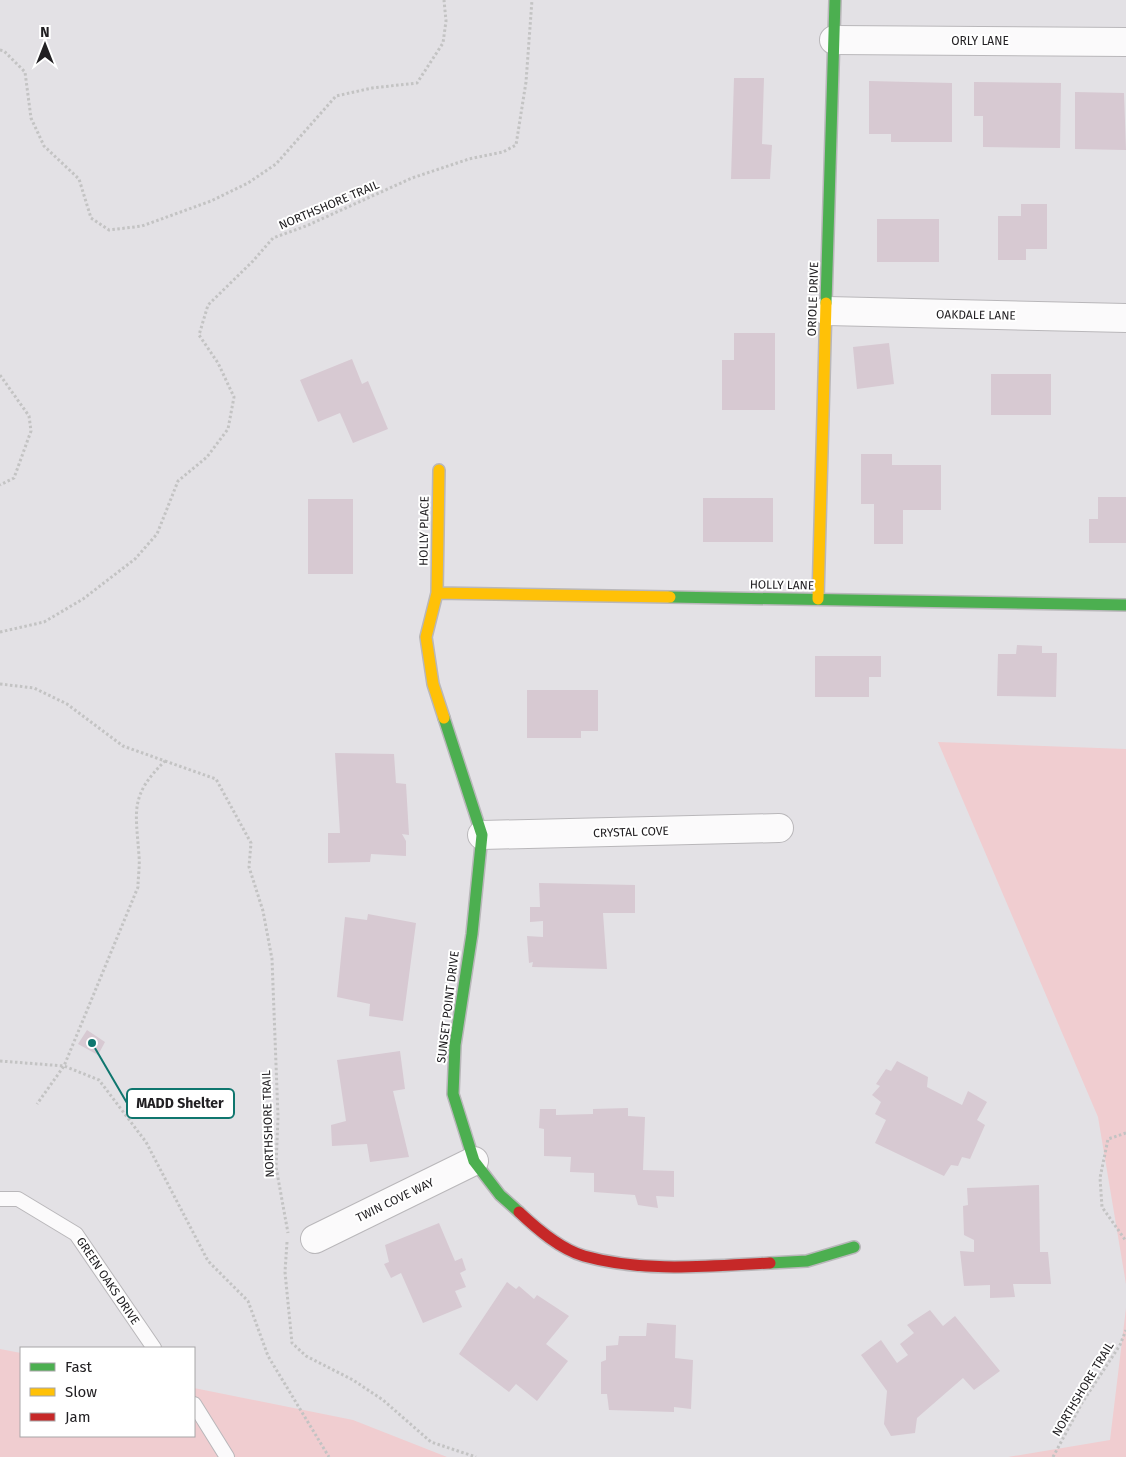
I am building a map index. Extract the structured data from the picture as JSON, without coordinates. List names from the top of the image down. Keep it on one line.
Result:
{"streets":{"street":["ORLY LANE","ORIOLE DRIVE","OAKDALE LANE","HOLLY PLACE","HOLLY LANE","CRYSTAL COVE","SUNSET POINT DRIVE","TWIN COVE WAY"],"lane":["GREEN OAKS DRIVE"],"path":["NORTHSHORE TRAIL"]},"crossings":[["ORLY LANE","ORIOLE DRIVE"],["ORIOLE DRIVE","OAKDALE LANE"],["ORIOLE DRIVE","HOLLY LANE"],["HOLLY PLACE","HOLLY LANE"],["HOLLY PLACE","SUNSET POINT DRIVE"],["HOLLY LANE","SUNSET POINT DRIVE"],["CRYSTAL COVE","SUNSET POINT DRIVE"],["SUNSET POINT DRIVE","TWIN COVE WAY"]],"places":["MADD Shelter"],"legend":["Fast","Slow","Jam"],"north":"top"}
